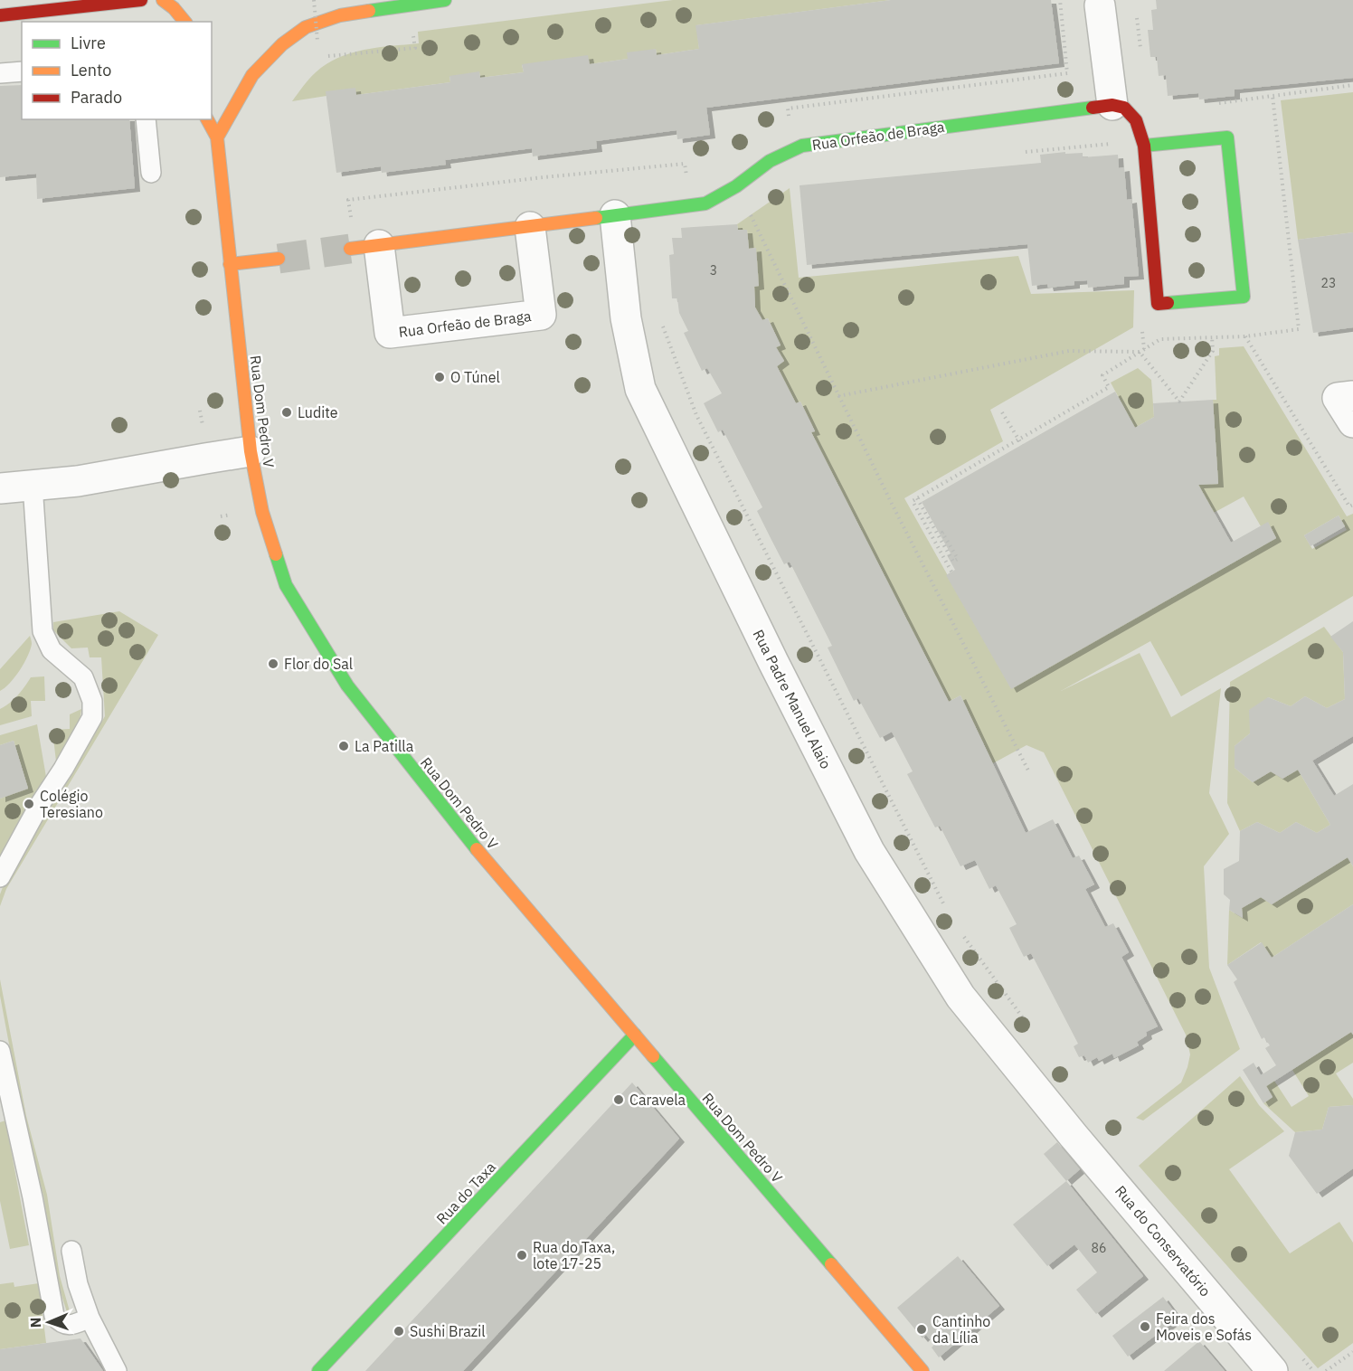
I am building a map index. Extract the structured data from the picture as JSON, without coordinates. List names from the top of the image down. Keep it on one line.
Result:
{"streets":{"main road":["Rua Orfeão de Braga","Rua Dom Pedro V","Rua do Taxa"],"street":["Rua Padre Manuel Alaio","Rua do Conservatório"]},"crossings":[["Rua Orfeão de Braga","Rua Padre Manuel Alaio"],["Rua Dom Pedro V","Rua do Taxa"],["Rua Padre Manuel Alaio","Rua do Conservatório"]],"places":["O Túnel","Ludite","Flor do Sal","La Patilla","Colégio Teresiano","Caravela","Rua do Taxa, lote 17-25","Feira dos Moveis e Sofás","Cantinho da Lília","Sushi Brazil"],"house_numbers":["3","23","86"],"legend":["Livre","Lento","Parado"],"north":"left"}
